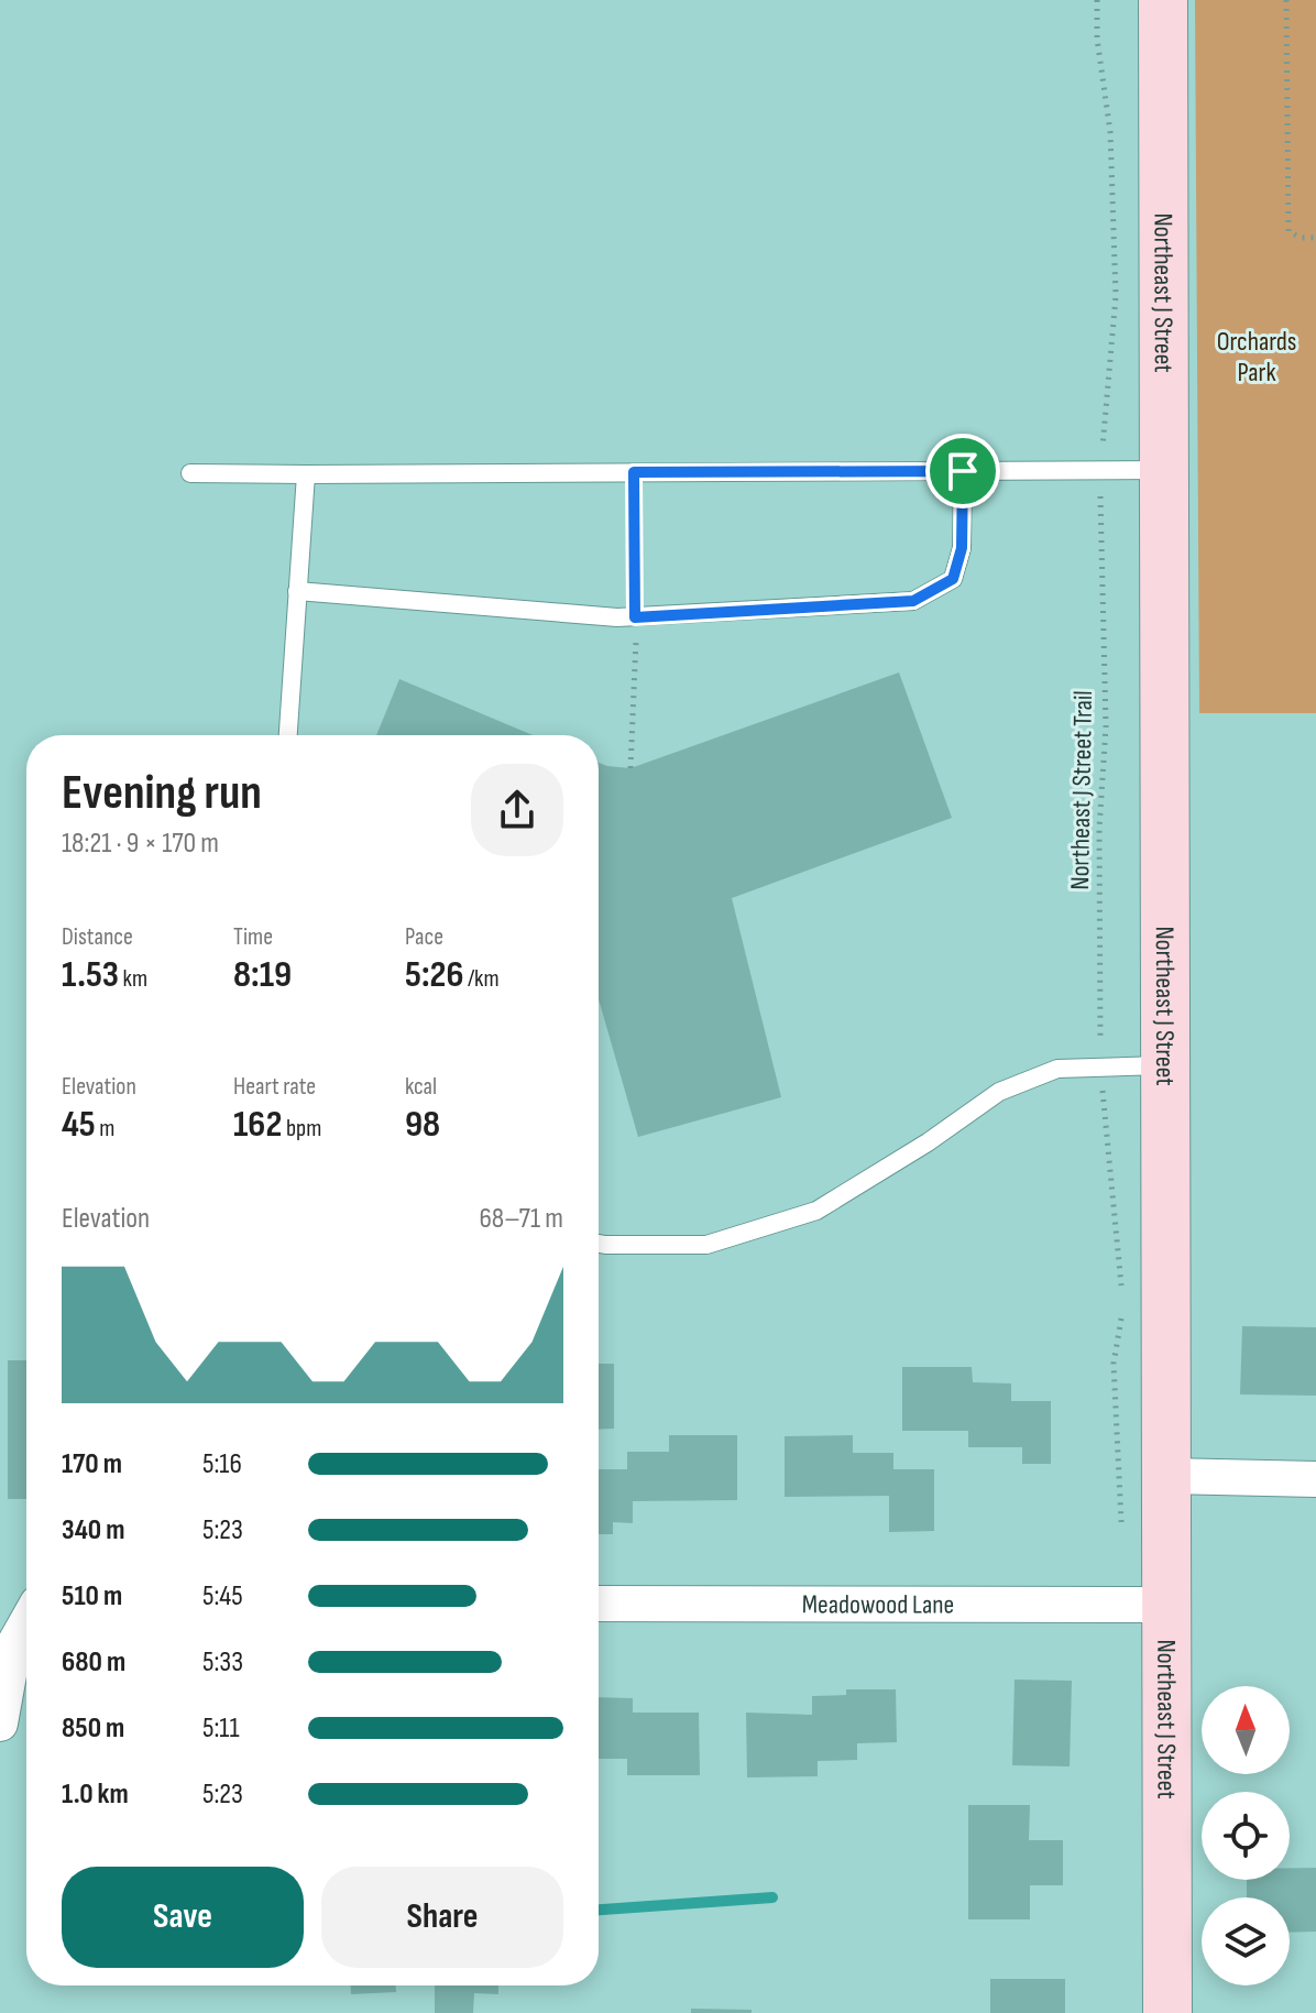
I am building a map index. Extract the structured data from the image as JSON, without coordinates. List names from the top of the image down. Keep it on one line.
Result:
{"streets":{"street":["Northeast J Street","Meadowood Lane"],"path":["Northeast J Street Trail"]},"crossings":[["Northeast J Street","Meadowood Lane"]],"parks":["Orchards Park"],"north":"top","page":{"heading":["Evening run","18:21 · 9 × 170 m"],"stats":[["Distance","1.53 km"],["Time","8:19"],["Pace","5:26 /km"],["Elevation","45 m"],["Heart rate","162 bpm"],["kcal","98"]],"chart":["Elevation","68–71 m"],"list":[{"name":"170 m","note":"5:16"},{"name":"340 m","note":"5:23"},{"name":"510 m","note":"5:45"},{"name":"680 m","note":"5:33"},{"name":"850 m","note":"5:11"},{"name":"1.0 km","note":"5:23"}],"buttons":["Save","Share"]}}
